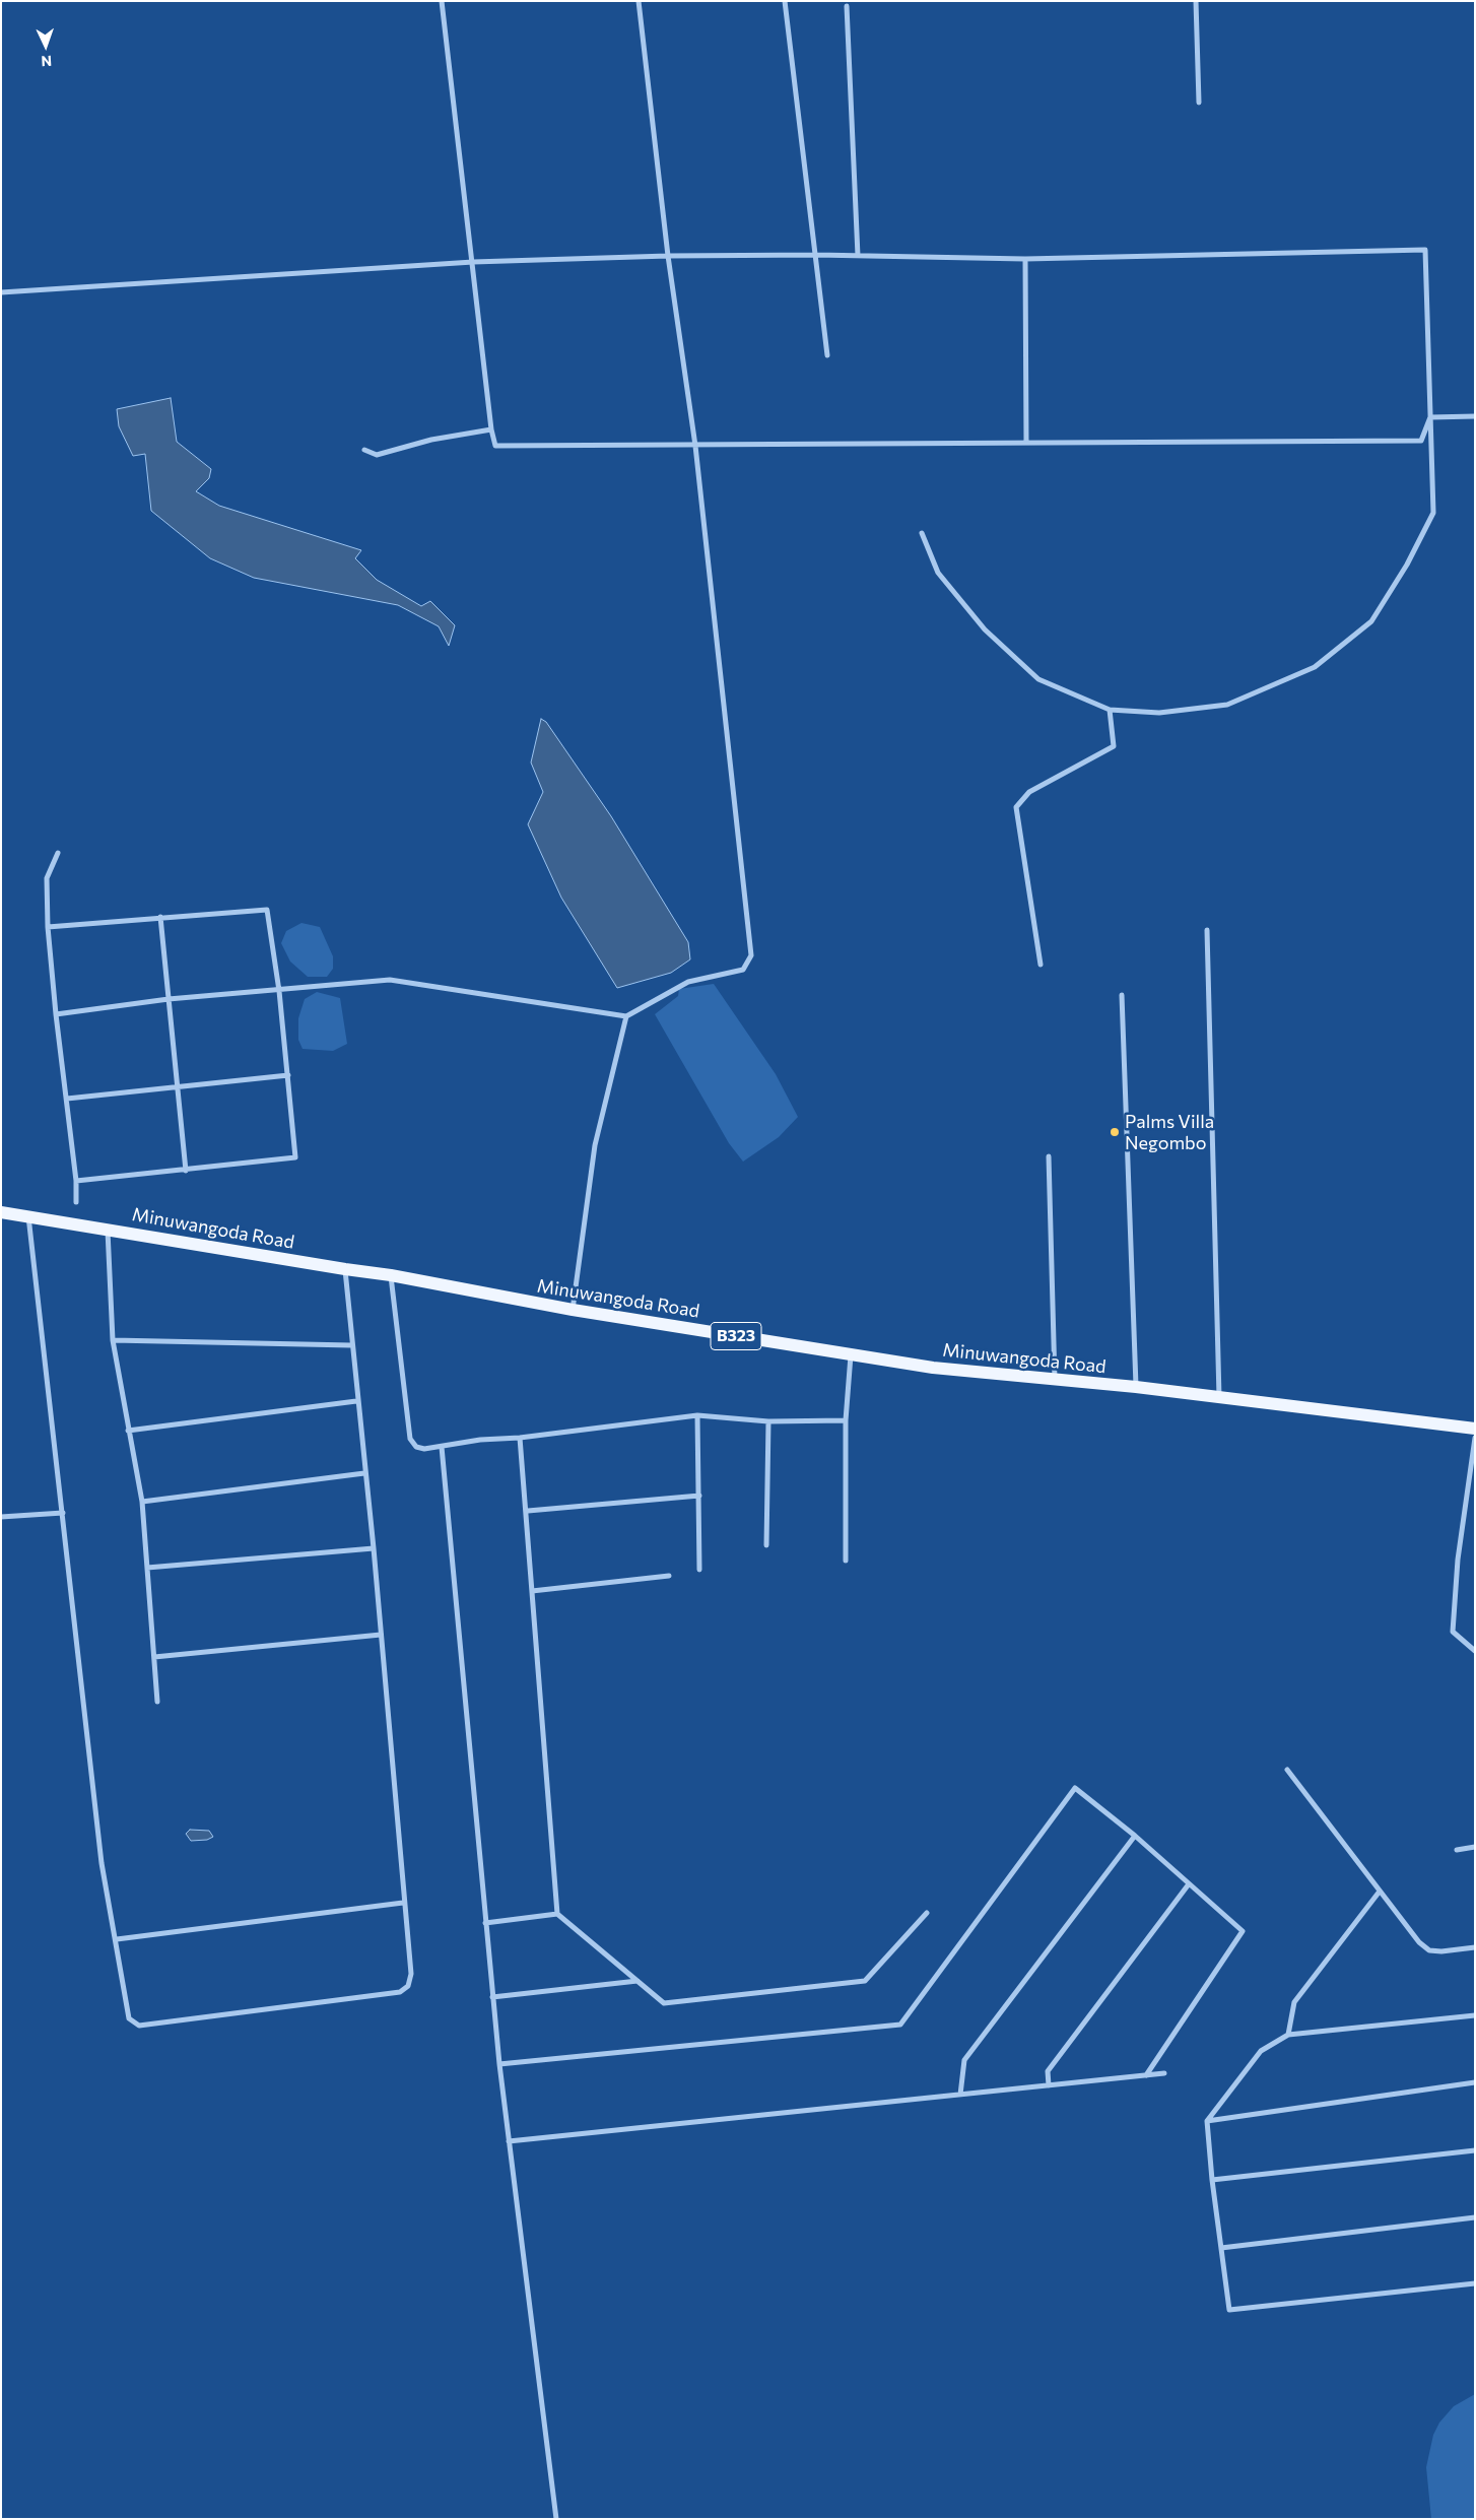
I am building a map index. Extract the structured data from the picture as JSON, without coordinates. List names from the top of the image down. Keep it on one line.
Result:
{"streets":{"main road":["Minuwangoda Road","B323"]},"places":["Palms Villa Negombo"],"north":"bottom"}
